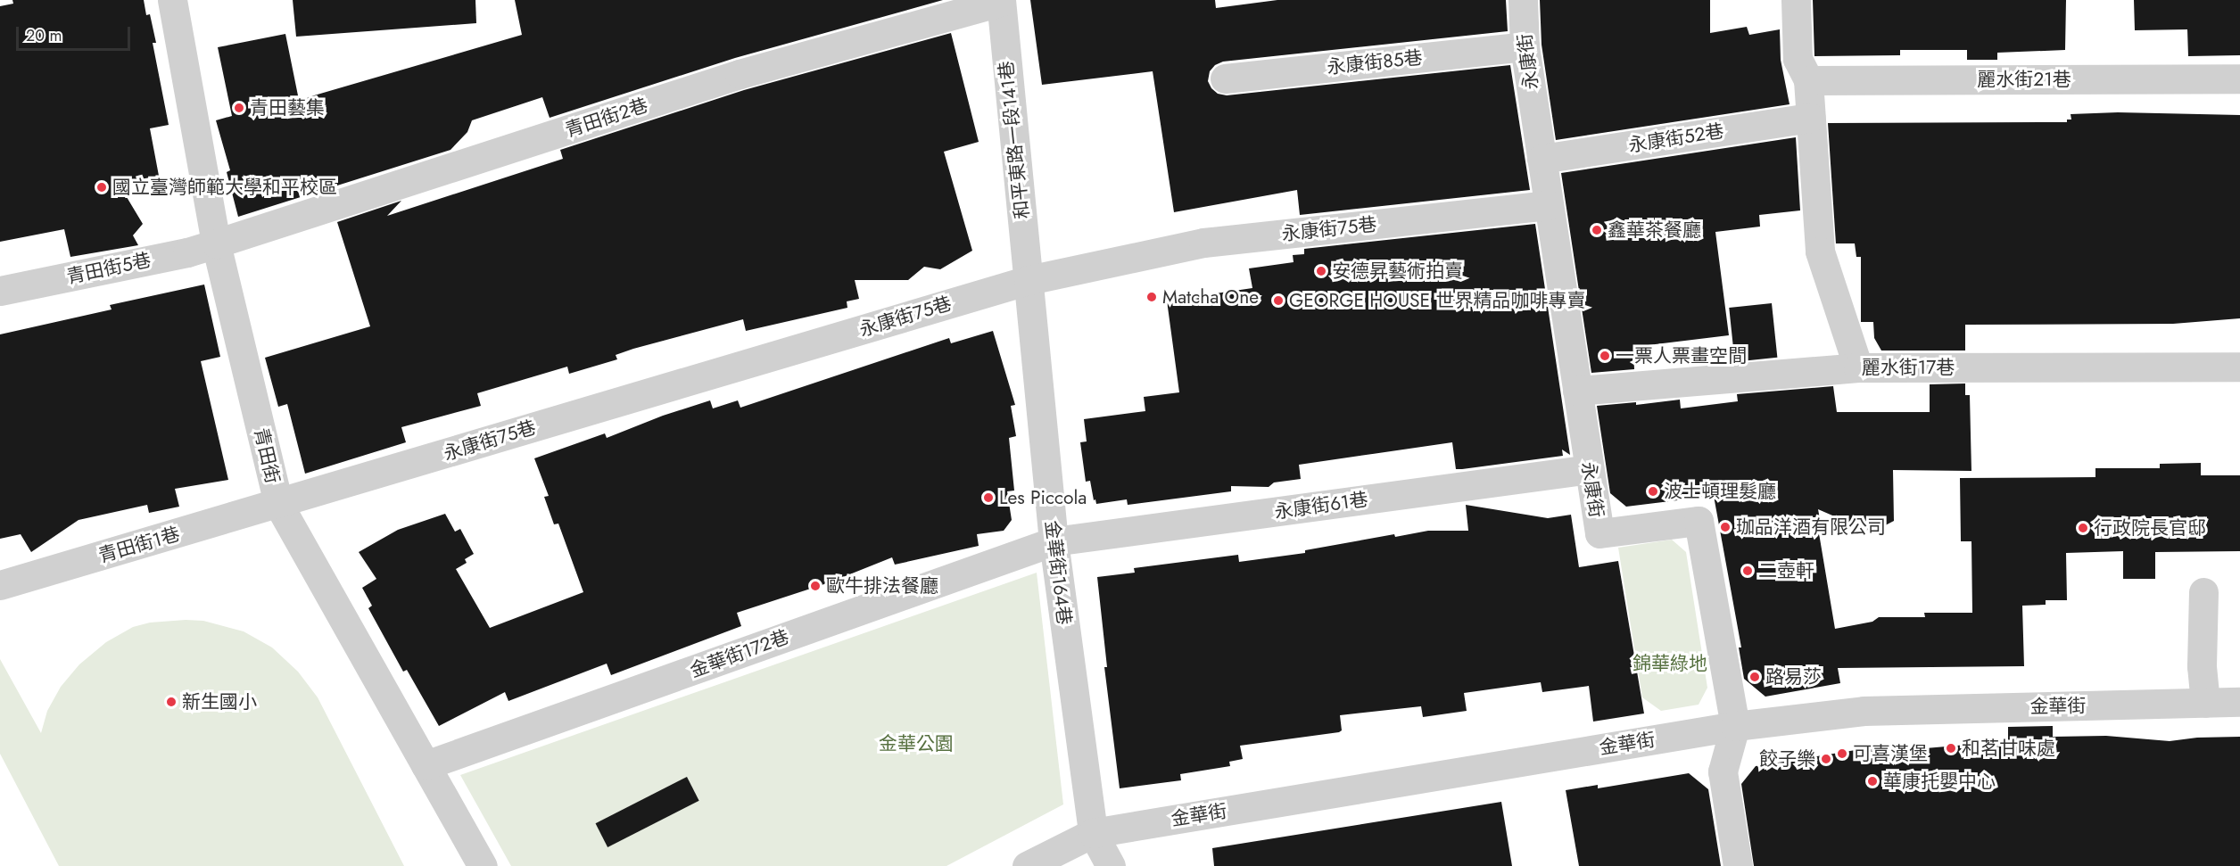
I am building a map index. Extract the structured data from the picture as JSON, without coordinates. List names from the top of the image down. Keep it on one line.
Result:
{"streets":{"street":["永康街","永康街85巷","麗水街21巷","青田街2巷","永康街52巷","和平東路一段141巷","永康街75巷","青田街5巷","麗水街17巷","青田街","永康街61巷","青田街1巷","金華街164巷","金華街172巷","金華街"]},"crossings":[["永康街","永康街85巷"],["永康街","永康街52巷"],["永康街","永康街75巷"],["永康街","麗水街17巷"],["永康街","永康街61巷"],["永康街","金華街"],["青田街2巷","和平東路一段141巷"],["青田街2巷","青田街5巷"],["青田街2巷","青田街"],["和平東路一段141巷","永康街75巷"],["和平東路一段141巷","金華街164巷"],["永康街75巷","青田街"],["永康街75巷","青田街1巷"],["永康街75巷","金華街164巷"],["青田街5巷","青田街"],["青田街","青田街1巷"],["青田街","金華街172巷"],["永康街61巷","金華街164巷"],["永康街61巷","金華街172巷"],["金華街164巷","金華街172巷"],["金華街164巷","金華街"]],"parks":["錦華綠地","金華公園"],"places":["青田藝集","國立臺灣師範大學和平校區","鑫華茶餐廳","安德昇藝術拍賣","Matcha One","GEORGE HOUSE 世界精品咖啡專賣","一票人票畫空間","波士頓理髮廳","Les Piccola","珈品洋酒有限公司","行政院長官邸","二壺軒","歐牛排法餐廳","路易莎","新生國小","和茗甘味處","可喜漢堡","餃子樂","華康托嬰中心"],"scale_bar":"20 m"}
